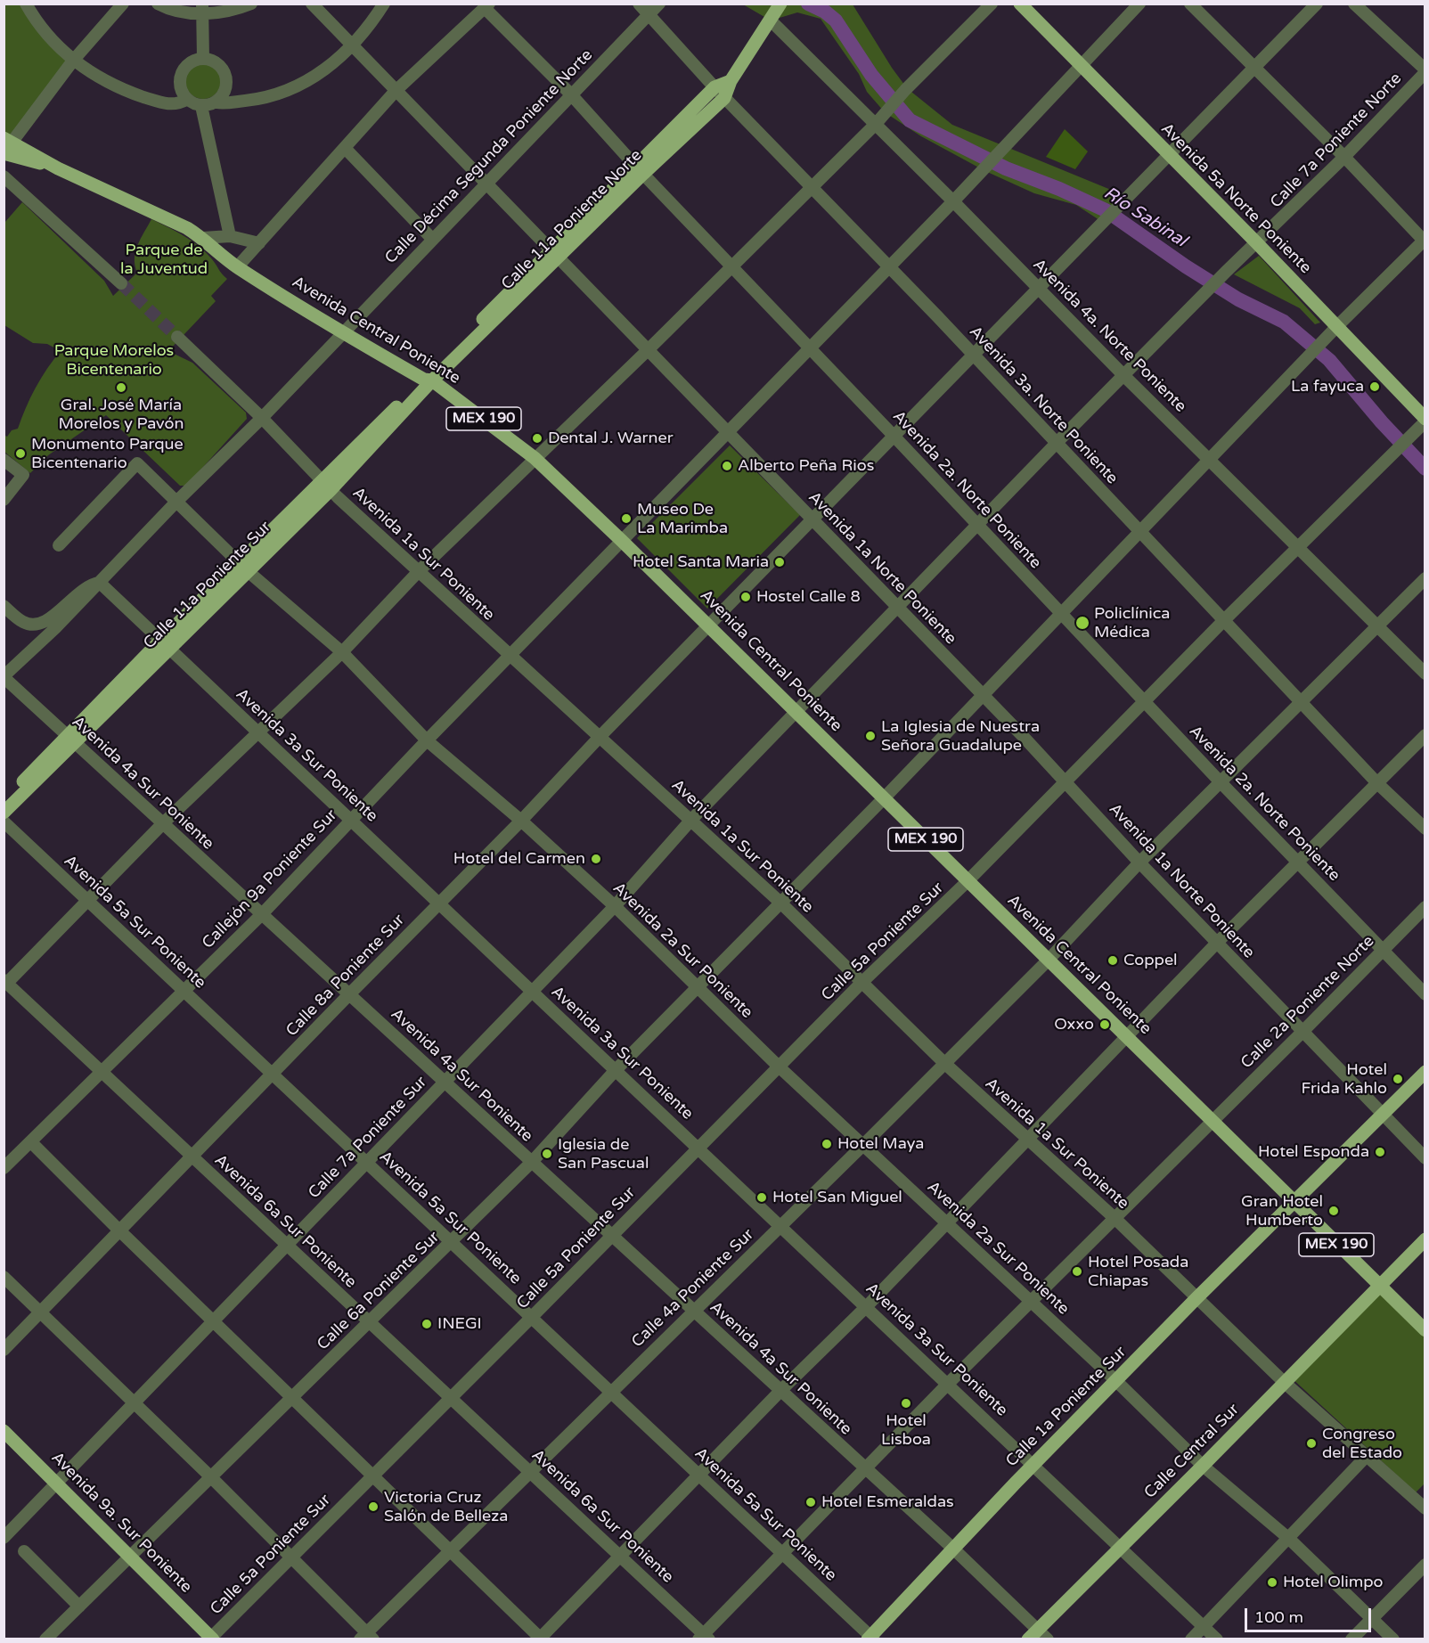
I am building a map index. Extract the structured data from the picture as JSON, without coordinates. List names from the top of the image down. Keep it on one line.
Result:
{"streets":{"main road":["Avenida 5a Norte Poniente","Calle 11a Poniente Norte","Avenida Central Poniente","MEX 190","Calle 11a Poniente Sur","Calle 1a Poniente Sur","Calle Central Sur","Avenida 9a. Sur Poniente"],"street":["Calle 7a Poniente Norte","Calle Décima Segunda Poniente Norte","Avenida 4a. Norte Poniente","Avenida 3a. Norte Poniente","Avenida 2a. Norte Poniente","Avenida 1a Sur Poniente","Avenida 1a Norte Poniente","Avenida 3a Sur Poniente","Avenida 4a Sur Poniente","Callejón 9a Poniente Sur","Avenida 5a Sur Poniente","Calle 5a Poniente Sur","Avenida 2a Sur Poniente","Calle 8a Poniente Sur","Calle 2a Poniente Norte","Calle 7a Poniente Sur","Avenida 6a Sur Poniente","Calle 4a Poniente Sur","Calle 6a Poniente Sur"]},"crossings":[["Calle 7a Poniente Norte","Avenida 5a Norte Poniente"],["Calle 7a Poniente Norte","Avenida Central Poniente"],["Calle 7a Poniente Norte","Avenida 4a. Norte Poniente"],["Calle 7a Poniente Norte","Avenida 3a. Norte Poniente"],["Calle 7a Poniente Norte","Avenida 2a. Norte Poniente"],["Calle 7a Poniente Norte","Avenida 1a Norte Poniente"],["Calle 7a Poniente Norte","Calle 7a Poniente Sur"],["Calle Décima Segunda Poniente Norte","Avenida Central Poniente"],["Calle Décima Segunda Poniente Norte","Avenida 3a. Norte Poniente"],["Calle Décima Segunda Poniente Norte","Avenida 2a. Norte Poniente"],["Calle Décima Segunda Poniente Norte","Avenida 1a Sur Poniente"],["Calle Décima Segunda Poniente Norte","Avenida 1a Norte Poniente"],["Calle Décima Segunda Poniente Norte","Avenida 3a Sur Poniente"],["Calle Décima Segunda Poniente Norte","Avenida 4a Sur Poniente"],["Calle Décima Segunda Poniente Norte","Avenida 2a Sur Poniente"],["Avenida 5a Norte Poniente","Callejón 9a Poniente Sur"],["Avenida 5a Norte Poniente","Calle 5a Poniente Sur"],["Avenida 5a Norte Poniente","Calle 8a Poniente Sur"],["Avenida 5a Norte Poniente","Calle 6a Poniente Sur"],["Calle 11a Poniente Norte","Avenida Central Poniente"],["Calle 11a Poniente Norte","Avenida 4a. Norte Poniente"],["Calle 11a Poniente Norte","Avenida 3a. Norte Poniente"],["Calle 11a Poniente Norte","Avenida 2a. Norte Poniente"],["Calle 11a Poniente Norte","Avenida 1a Norte Poniente"],["Calle 11a Poniente Norte","Calle 11a Poniente Sur"],["Avenida Central Poniente","MEX 190"],["Avenida Central Poniente","Calle 11a Poniente Sur"],["Avenida Central Poniente","Callejón 9a Poniente Sur"],["Avenida Central Poniente","Calle 5a Poniente Sur"],["Avenida Central Poniente","Calle 8a Poniente Sur"],["Avenida Central Poniente","Calle 2a Poniente Norte"],["Avenida Central Poniente","Calle 7a Poniente Sur"],["Avenida Central Poniente","Calle 4a Poniente Sur"],["Avenida Central Poniente","Calle 6a Poniente Sur"],["Avenida Central Poniente","Calle 1a Poniente Sur"],["Avenida Central Poniente","Calle Central Sur"],["Avenida 4a. Norte Poniente","Callejón 9a Poniente Sur"],["Avenida 4a. Norte Poniente","Calle 5a Poniente Sur"],["Avenida 4a. Norte Poniente","Calle 8a Poniente Sur"],["Avenida 4a. Norte Poniente","Calle 4a Poniente Sur"],["Avenida 4a. Norte Poniente","Calle 6a Poniente Sur"],["Avenida 3a. Norte Poniente","Callejón 9a Poniente Sur"],["Avenida 3a. Norte Poniente","Calle 5a Poniente Sur"],["Avenida 3a. Norte Poniente","Calle 8a Poniente Sur"],["Avenida 3a. Norte Poniente","Calle 4a Poniente Sur"],["Avenida 3a. Norte Poniente","Calle 6a Poniente Sur"],["MEX 190","Calle Central Sur"],["Avenida 2a. Norte Poniente","Callejón 9a Poniente Sur"],["Avenida 2a. Norte Poniente","Calle 5a Poniente Sur"],["Avenida 2a. Norte Poniente","Calle 8a Poniente Sur"],["Avenida 2a. Norte Poniente","Calle 2a Poniente Norte"],["Avenida 2a. Norte Poniente","Calle 4a Poniente Sur"],["Avenida 2a. Norte Poniente","Calle 6a Poniente Sur"],["Avenida 1a Sur Poniente","Calle 11a Poniente Sur"],["Avenida 1a Sur Poniente","Callejón 9a Poniente Sur"],["Avenida 1a Sur Poniente","Calle 5a Poniente Sur"],["Avenida 1a Sur Poniente","Calle 8a Poniente Sur"],["Avenida 1a Sur Poniente","Calle 2a Poniente Norte"],["Avenida 1a Sur Poniente","Calle 7a Poniente Sur"],["Avenida 1a Sur Poniente","Calle 4a Poniente Sur"],["Avenida 1a Sur Poniente","Calle 6a Poniente Sur"],["Avenida 1a Sur Poniente","Calle 1a Poniente Sur"],["Avenida 1a Sur Poniente","Calle Central Sur"],["Avenida 1a Norte Poniente","Callejón 9a Poniente Sur"],["Avenida 1a Norte Poniente","Calle 5a Poniente Sur"],["Avenida 1a Norte Poniente","Calle 8a Poniente Sur"],["Avenida 1a Norte Poniente","Calle 2a Poniente Norte"],["Avenida 1a Norte Poniente","Calle 4a Poniente Sur"],["Avenida 1a Norte Poniente","Calle 6a Poniente Sur"],["Avenida 1a Norte Poniente","Calle 1a Poniente Sur"],["Calle 11a Poniente Sur","Avenida 3a Sur Poniente"],["Calle 11a Poniente Sur","Avenida 4a Sur Poniente"],["Calle 11a Poniente Sur","Avenida 2a Sur Poniente"],["Avenida 3a Sur Poniente","Callejón 9a Poniente Sur"],["Avenida 3a Sur Poniente","Calle 5a Poniente Sur"],["Avenida 3a Sur Poniente","Calle 8a Poniente Sur"],["Avenida 3a Sur Poniente","Calle 2a Poniente Norte"],["Avenida 3a Sur Poniente","Calle 7a Poniente Sur"],["Avenida 3a Sur Poniente","Calle 4a Poniente Sur"],["Avenida 3a Sur Poniente","Calle 6a Poniente Sur"],["Avenida 3a Sur Poniente","Calle 1a Poniente Sur"],["Avenida 3a Sur Poniente","Calle Central Sur"],["Avenida 4a Sur Poniente","Callejón 9a Poniente Sur"],["Avenida 4a Sur Poniente","Calle 5a Poniente Sur"],["Avenida 4a Sur Poniente","Calle 8a Poniente Sur"],["Avenida 4a Sur Poniente","Calle 2a Poniente Norte"],["Avenida 4a Sur Poniente","Calle 7a Poniente Sur"],["Avenida 4a Sur Poniente","Calle 4a Poniente Sur"],["Avenida 4a Sur Poniente","Calle 6a Poniente Sur"],["Avenida 4a Sur Poniente","Calle 1a Poniente Sur"],["Avenida 4a Sur Poniente","Calle Central Sur"],["Callejón 9a Poniente Sur","Avenida 5a Sur Poniente"],["Callejón 9a Poniente Sur","Avenida 2a Sur Poniente"],["Callejón 9a Poniente Sur","Avenida 6a Sur Poniente"],["Avenida 5a Sur Poniente","Calle 5a Poniente Sur"],["Avenida 5a Sur Poniente","Calle 8a Poniente Sur"],["Avenida 5a Sur Poniente","Calle 2a Poniente Norte"],["Avenida 5a Sur Poniente","Calle 7a Poniente Sur"],["Avenida 5a Sur Poniente","Calle 4a Poniente Sur"],["Avenida 5a Sur Poniente","Calle 6a Poniente Sur"],["Avenida 5a Sur Poniente","Calle 1a Poniente Sur"],["Calle 5a Poniente Sur","Avenida 2a Sur Poniente"],["Calle 5a Poniente Sur","Avenida 6a Sur Poniente"],["Calle 5a Poniente Sur","Avenida 9a. Sur Poniente"],["Avenida 2a Sur Poniente","Calle 8a Poniente Sur"],["Avenida 2a Sur Poniente","Calle 2a Poniente Norte"],["Avenida 2a Sur Poniente","Calle 7a Poniente Sur"],["Avenida 2a Sur Poniente","Calle 4a Poniente Sur"],["Avenida 2a Sur Poniente","Calle 6a Poniente Sur"],["Avenida 2a Sur Poniente","Calle 1a Poniente Sur"],["Avenida 2a Sur Poniente","Calle Central Sur"],["Calle 8a Poniente Sur","Avenida 6a Sur Poniente"],["Calle 2a Poniente Norte","Avenida 6a Sur Poniente"],["Calle 7a Poniente Sur","Avenida 6a Sur Poniente"],["Calle 7a Poniente Sur","Avenida 9a. Sur Poniente"],["Avenida 6a Sur Poniente","Calle 4a Poniente Sur"],["Avenida 6a Sur Poniente","Calle 6a Poniente Sur"],["Calle 6a Poniente Sur","Avenida 9a. Sur Poniente"]],"water":["Río Sabinal"],"parks":["Parque de la Juventud","Parque Morelos Bicentenario"],"places":["La fayuca","Gral. José María Morelos y Pavón","Dental J. Warner","Monumento Parque Bicentenario","Alberto Peña Rios","Museo De La Marimba","Hotel Santa Maria","Hostel Calle 8","Policlínica Médica","La Iglesia de Nuestra Señora Guadalupe","Hotel del Carmen","Coppel","Oxxo","Hotel Frida Kahlo","Hotel Maya","Hotel Esponda","Iglesia de San Pascual","Hotel San Miguel","Gran Hotel Humberto","Hotel Posada Chiapas","INEGI","Hotel Lisboa","Congreso del Estado","Hotel Esmeraldas","Victoria Cruz Salón de Belleza","Hotel Olimpo"],"scale_bar":"100 m"}
